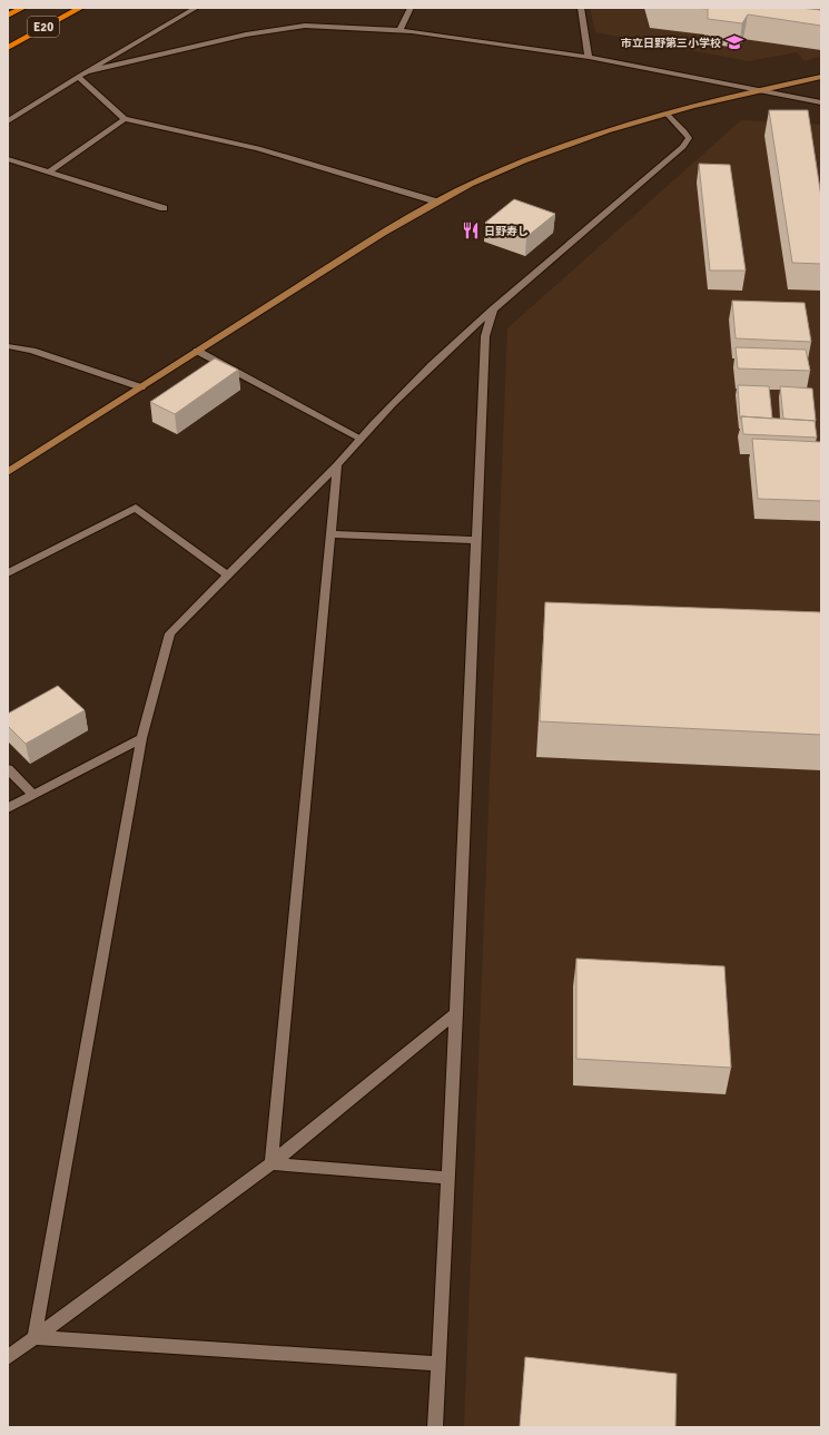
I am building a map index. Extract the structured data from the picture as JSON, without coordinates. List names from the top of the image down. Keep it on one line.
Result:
{"streets":{"highway":["E20"]},"places":{"school or university":["市立日野第三小学校"],"restaurant":["日野寿し"]}}
